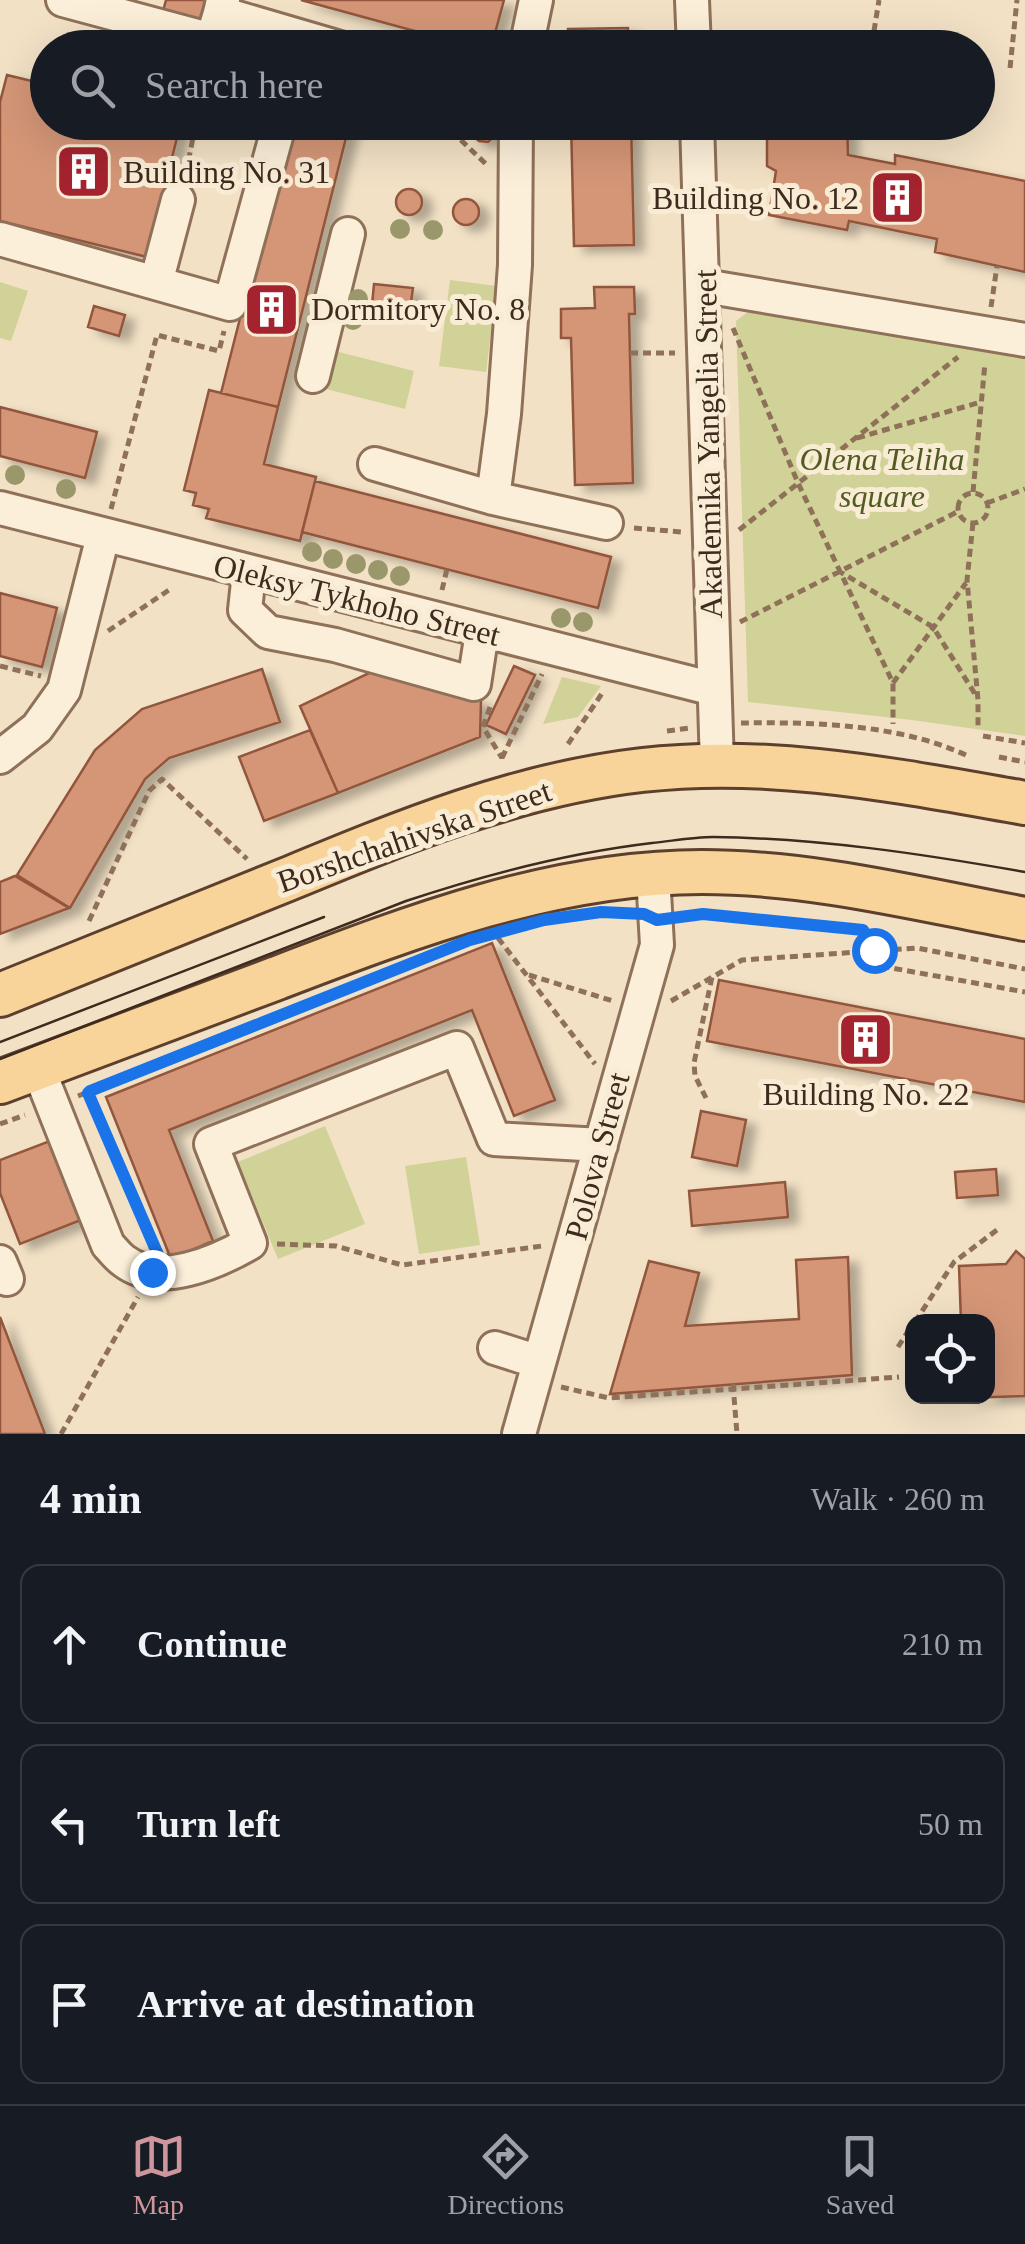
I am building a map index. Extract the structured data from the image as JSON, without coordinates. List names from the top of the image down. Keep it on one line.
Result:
{"streets":{"main road":["Borshchahivska Street"],"street":["Akademika Yangelia Street","Oleksy Tykhoho Street","Polova Street"]},"crossings":[["Akademika Yangelia Street","Oleksy Tykhoho Street"],["Akademika Yangelia Street","Borshchahivska Street"]],"parks":["Olena Teliha square"],"places":{"building":["Building No. 31","Building No. 12","Dormitory No. 8","Building No. 22"]},"page":{"search":"Search here","heading":["4 min","Walk · 260 m"],"list":[["Continue","210 m"],["Turn left","50 m"],"Arrive at destination"],"nav":["Map","Directions","Saved"]}}
